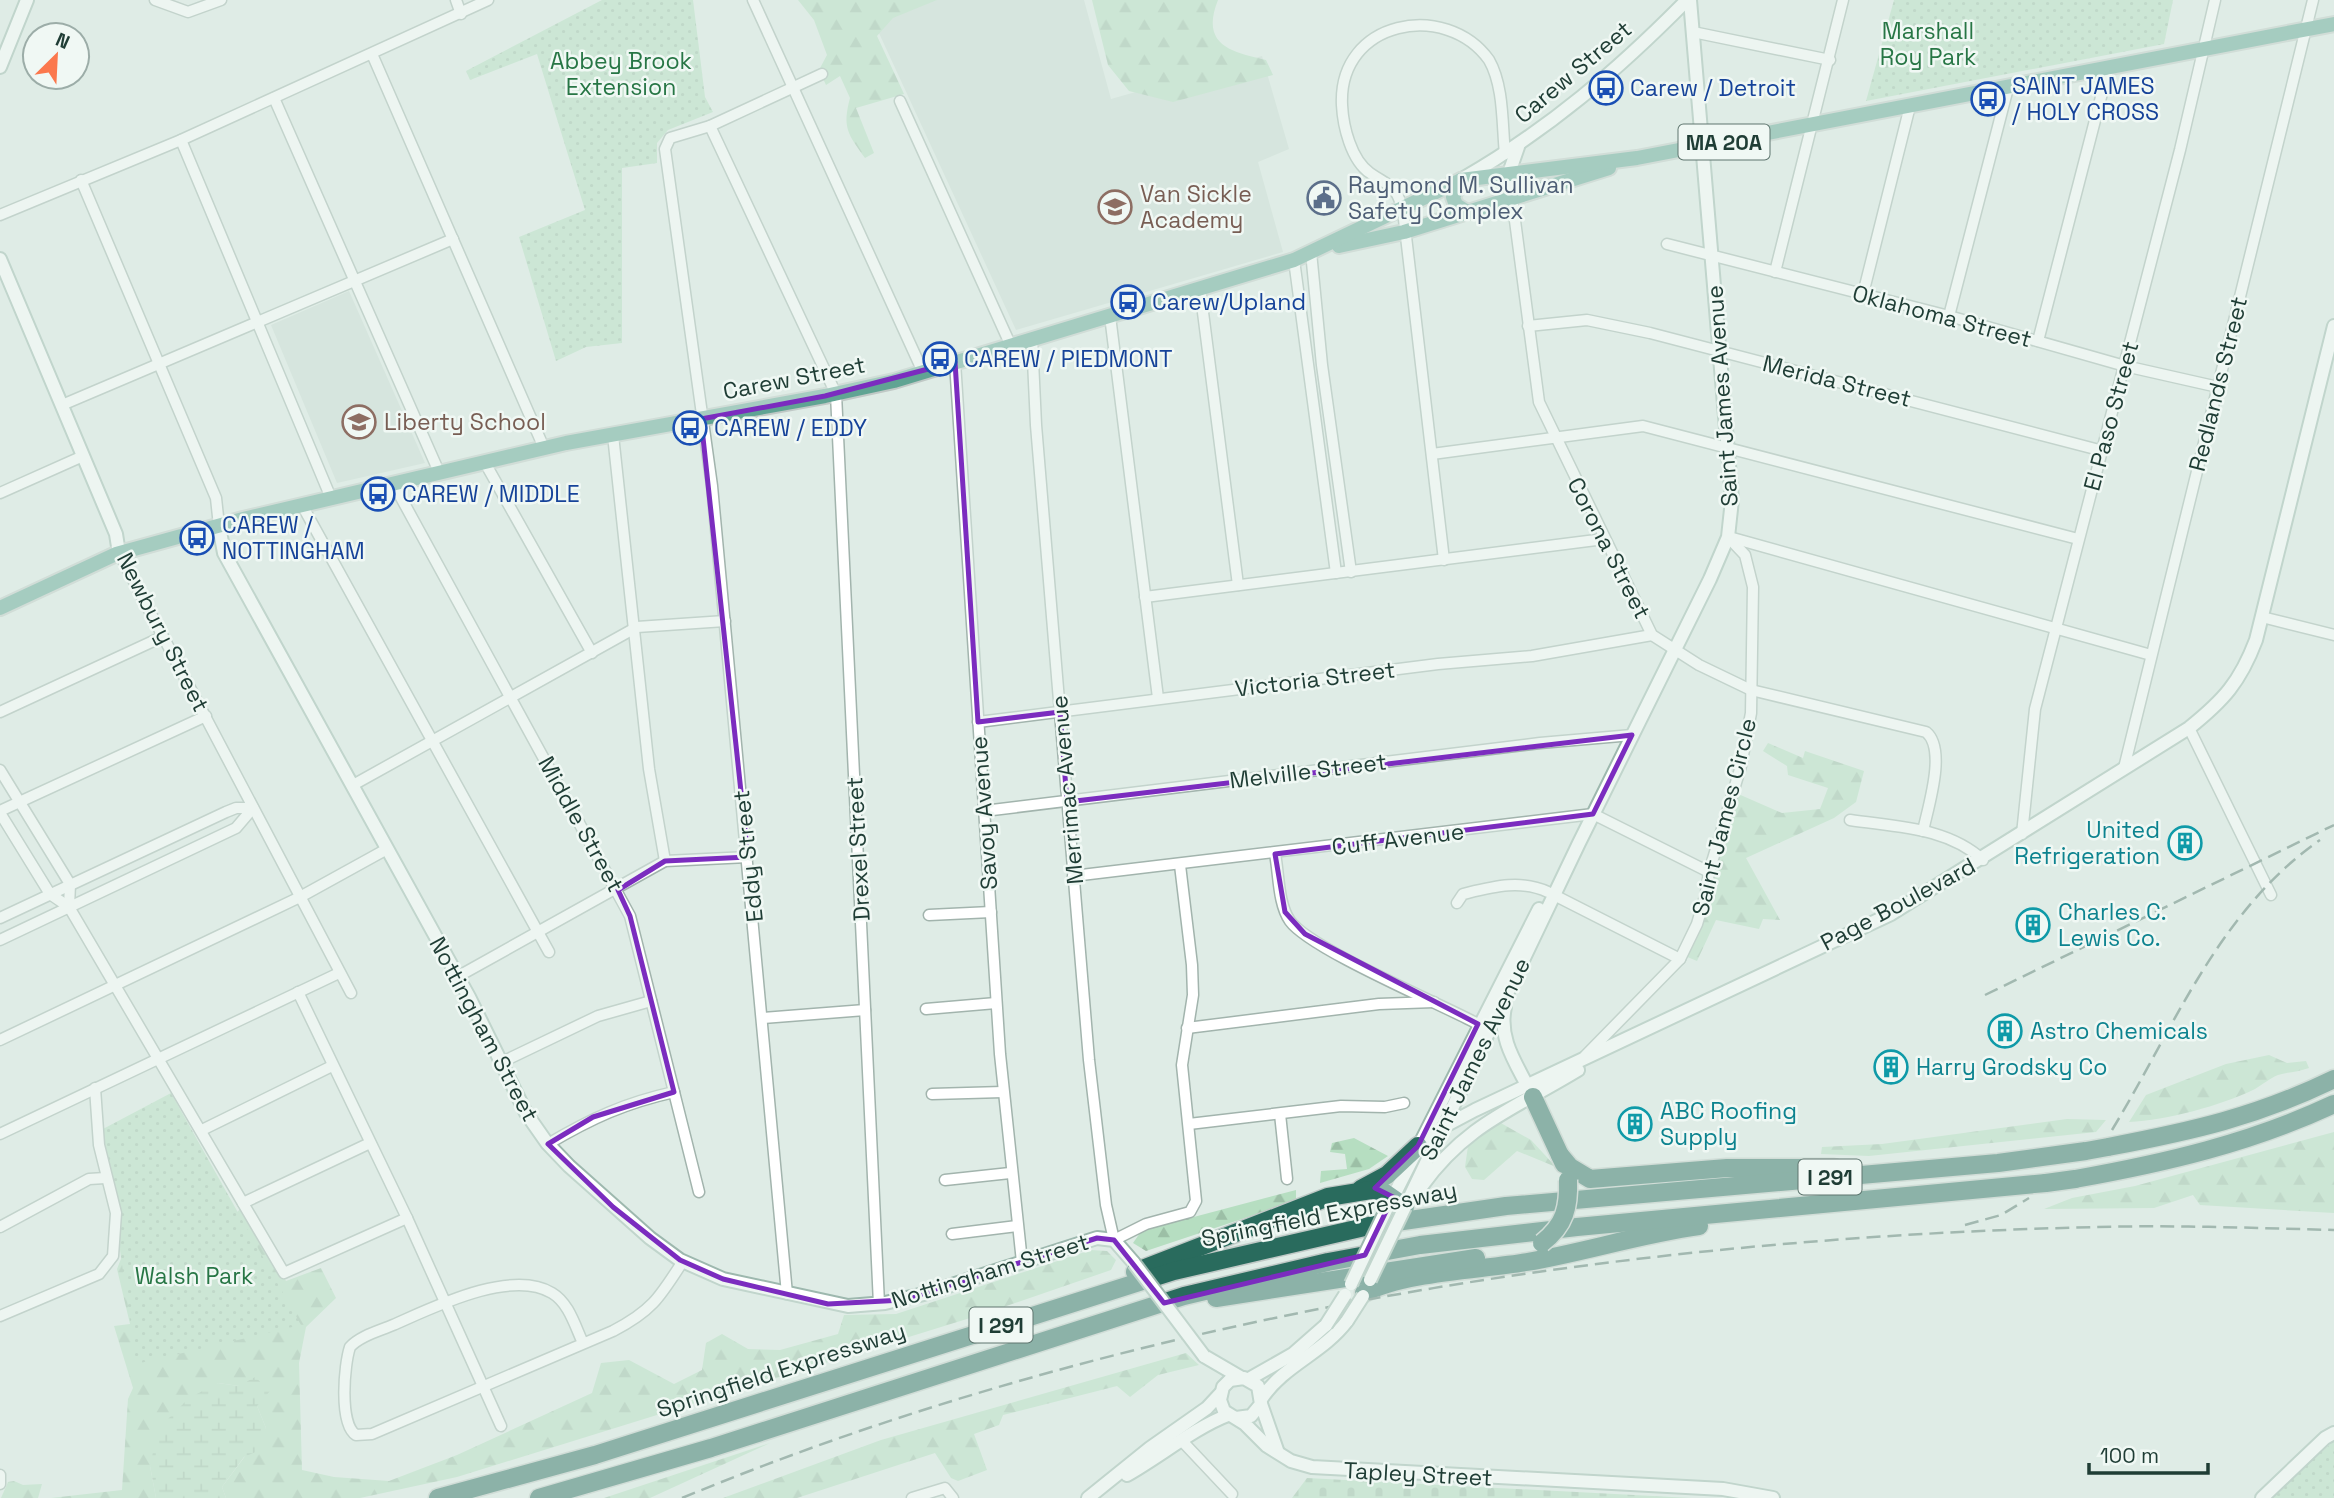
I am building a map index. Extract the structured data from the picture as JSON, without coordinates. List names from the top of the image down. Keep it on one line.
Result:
{"streets":{"highway":["I 291","Springfield Expressway"],"main road":["Carew Street","MA 20A","Saint James Avenue","Newbury Street","Page Boulevard","Nottingham Street","Tapley Street"],"street":["Oklahoma Street","Merida Street","Redlands Street","El Paso Street","Corona Street","Victoria Street","Melville Street","Merrimac Avenue","Savoy Avenue","Saint James Circle","Middle Street","Cuff Avenue","Drexel Street","Eddy Street"]},"crossings":[["Carew Street","MA 20A"],["Carew Street","Saint James Avenue"],["Carew Street","Corona Street"],["Carew Street","Newbury Street"],["Carew Street","Merrimac Avenue"],["Carew Street","Savoy Avenue"],["Carew Street","Middle Street"],["Carew Street","Drexel Street"],["Carew Street","Eddy Street"],["Carew Street","Nottingham Street"],["MA 20A","Redlands Street"],["MA 20A","Saint James Avenue"],["MA 20A","El Paso Street"],["MA 20A","Corona Street"],["Oklahoma Street","Redlands Street"],["Oklahoma Street","Saint James Avenue"],["Oklahoma Street","El Paso Street"],["Merida Street","Saint James Avenue"],["Merida Street","El Paso Street"],["Merida Street","Corona Street"],["Redlands Street","Page Boulevard"],["Saint James Avenue","Corona Street"],["Saint James Avenue","Melville Street"],["Saint James Avenue","Saint James Circle"],["Saint James Avenue","Cuff Avenue"],["Saint James Avenue","Page Boulevard"],["Saint James Avenue","Tapley Street"],["El Paso Street","Page Boulevard"],["Corona Street","Victoria Street"],["Corona Street","Saint James Circle"],["Victoria Street","Merrimac Avenue"],["Victoria Street","Savoy Avenue"],["Melville Street","Merrimac Avenue"],["Melville Street","Savoy Avenue"],["Merrimac Avenue","Cuff Avenue"],["Merrimac Avenue","Nottingham Street"],["Savoy Avenue","Nottingham Street"],["Saint James Circle","Page Boulevard"],["Drexel Street","Nottingham Street"],["Eddy Street","Nottingham Street"]],"parks":["Marshall Roy Park","Abbey Brook Extension","Walsh Park"],"places":{"bus stop":["Carew / Detroit","SAINT JAMES / HOLY CROSS","Carew/Upland","CAREW / PIEDMONT","CAREW / EDDY","CAREW / MIDDLE","CAREW / NOTTINGHAM"],"public building":["Raymond M. Sullivan Safety Complex"],"school or university":["Van Sickle Academy","Liberty School"],"building":["United Refrigeration","Charles C. Lewis Co.","Astro Chemicals","Harry Grodsky Co","ABC Roofing Supply"]},"scale_bar":"100 m","north":"top right"}
